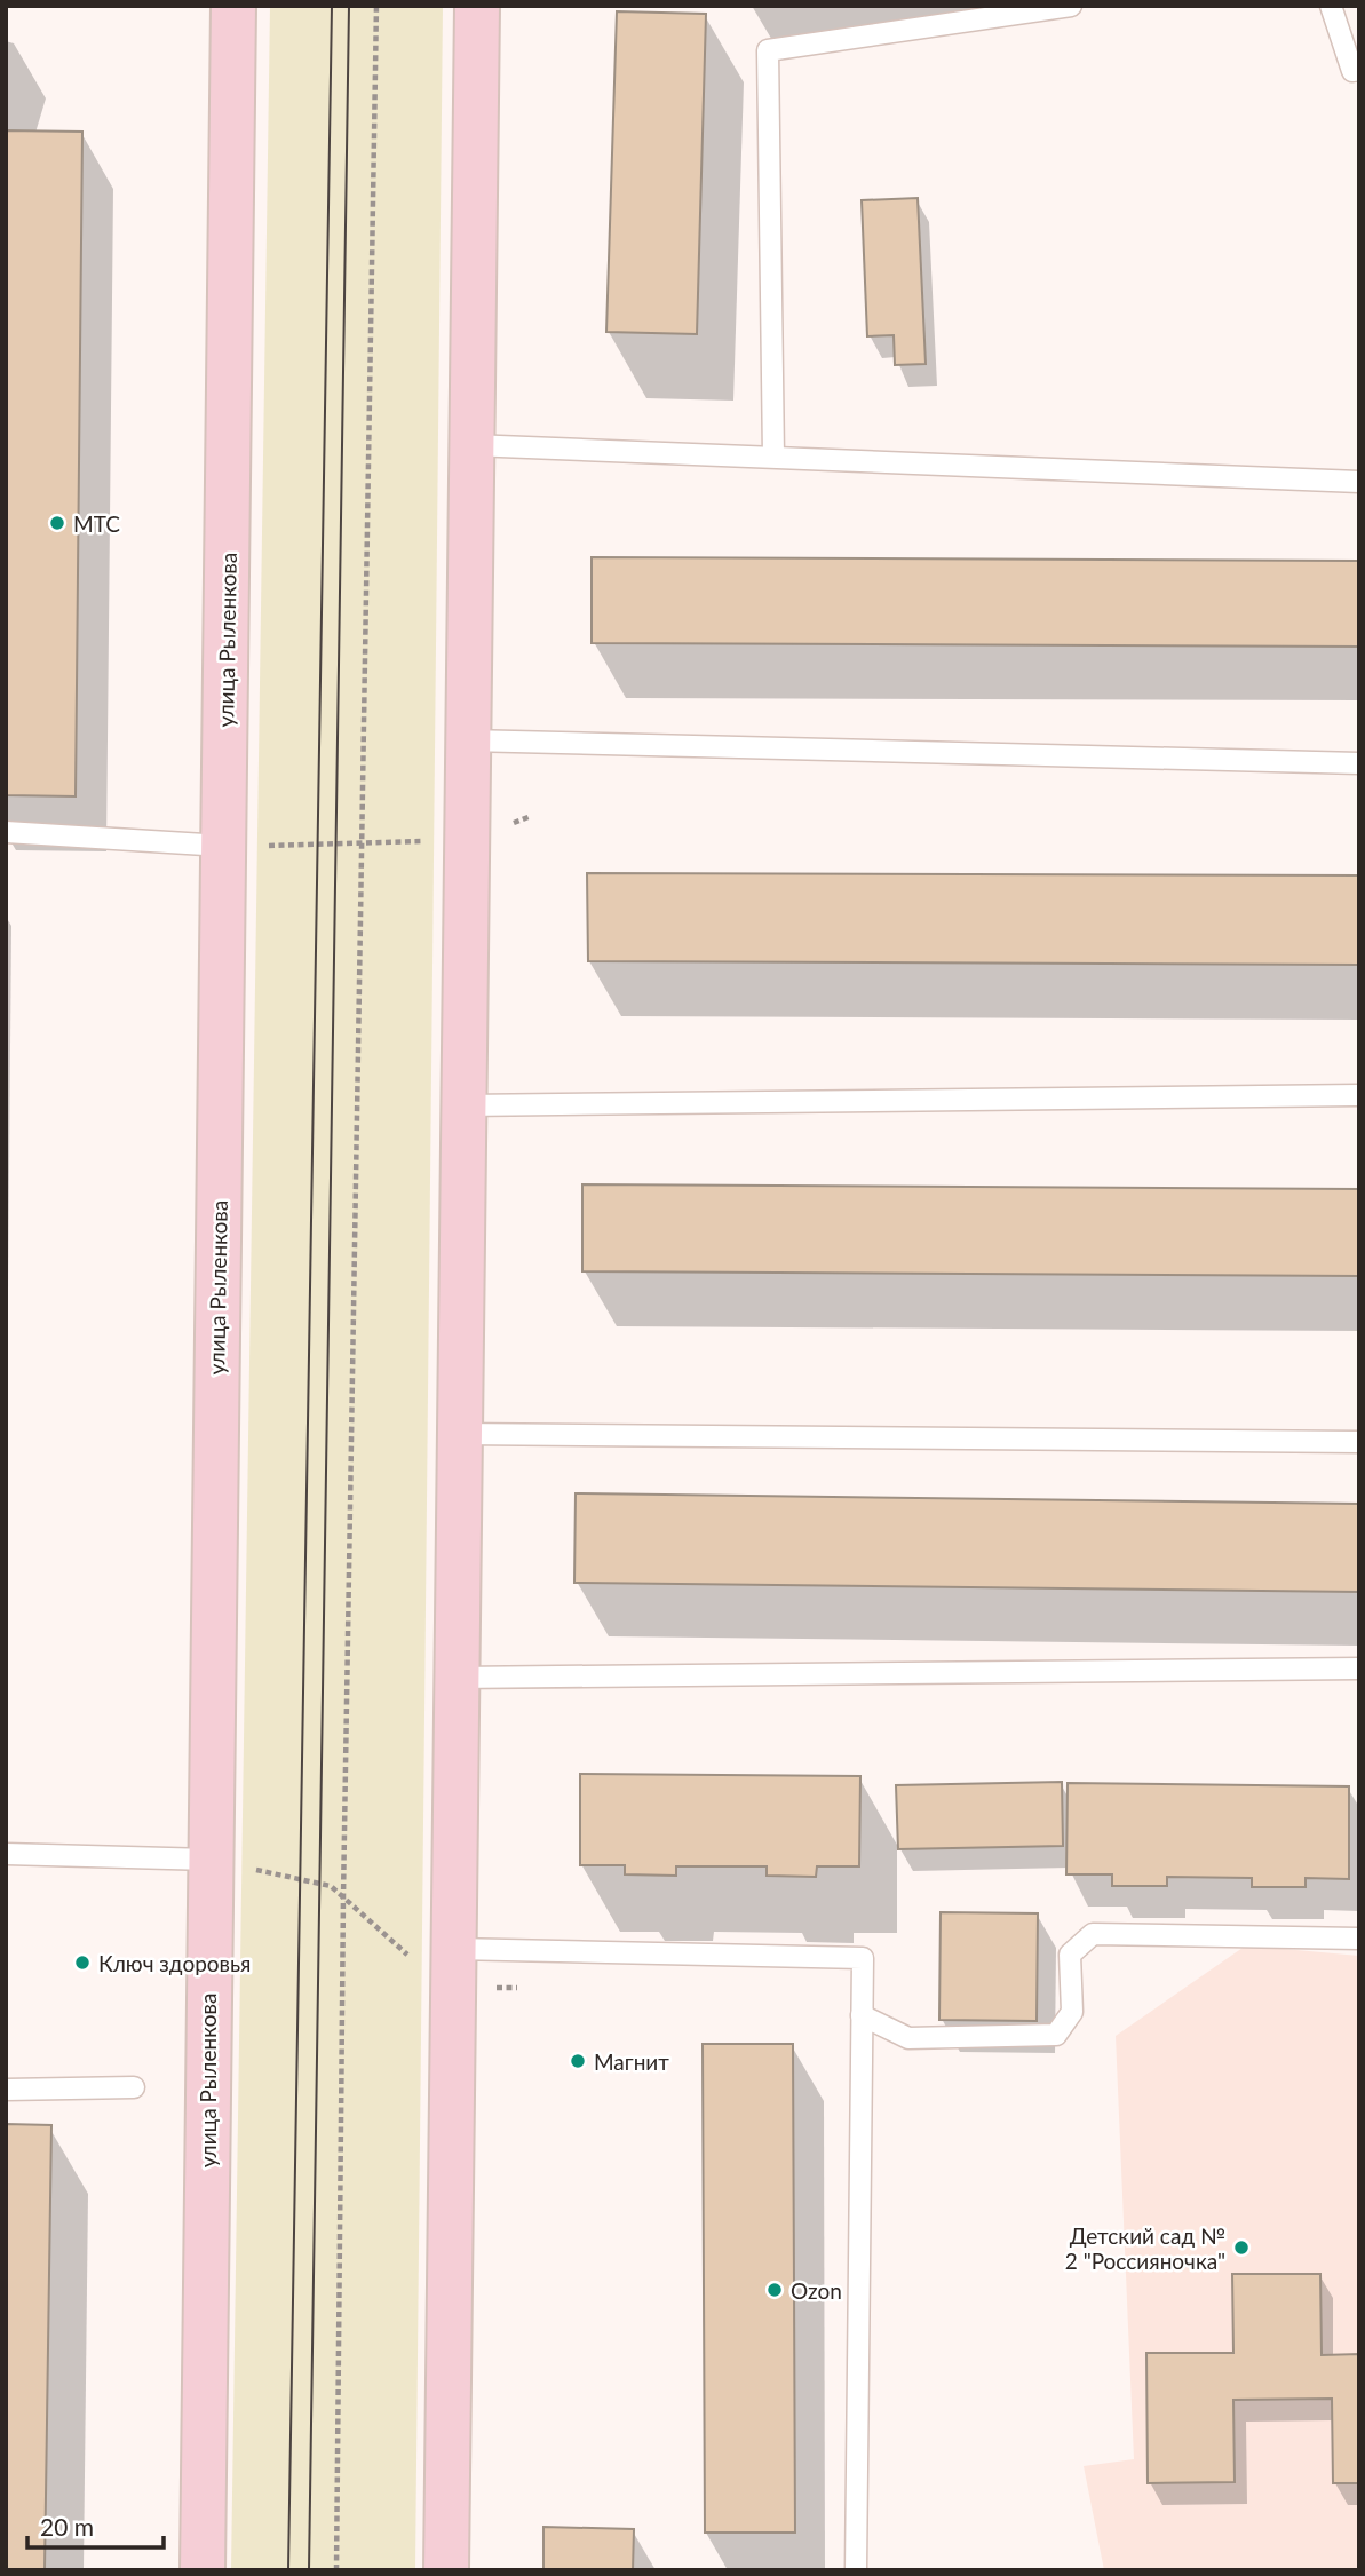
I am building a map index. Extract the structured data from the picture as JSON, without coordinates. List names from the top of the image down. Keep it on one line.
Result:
{"streets":{"main road":["улица Рыленкова"]},"places":["МТС","Ключ здоровья","Магнит","Детский сад № 2 \"Россияночка\"","Ozon"],"scale_bar":"20 m"}
